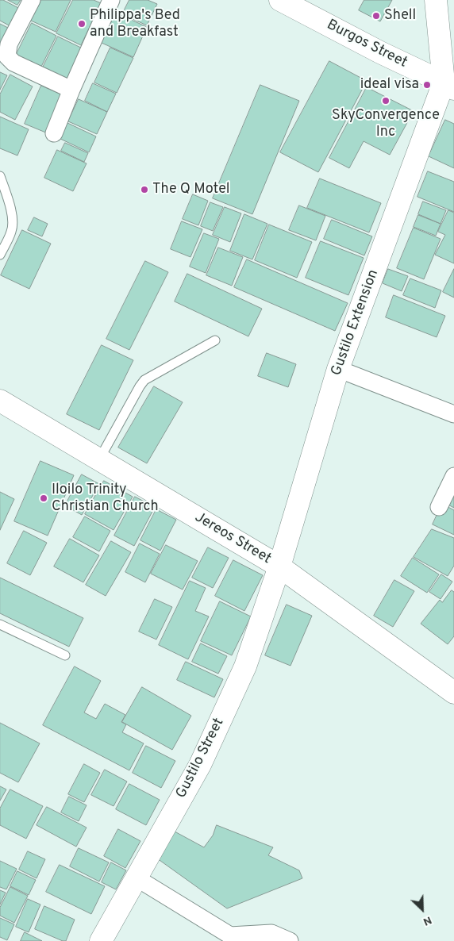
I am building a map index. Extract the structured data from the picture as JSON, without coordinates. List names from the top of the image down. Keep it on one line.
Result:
{"streets":{"street":["Burgos Street","Gustilo Extension","Jereos Street","Gustilo Street"]},"crossings":[["Burgos Street","Gustilo Extension"],["Gustilo Extension","Jereos Street"],["Gustilo Extension","Gustilo Street"],["Jereos Street","Gustilo Street"]],"places":["Shell","Philippa's Bed and Breakfast","ideal visa","SkyConvergence Inc","The Q Motel","Iloilo Trinity Christian Church"],"north":"bottom right"}
